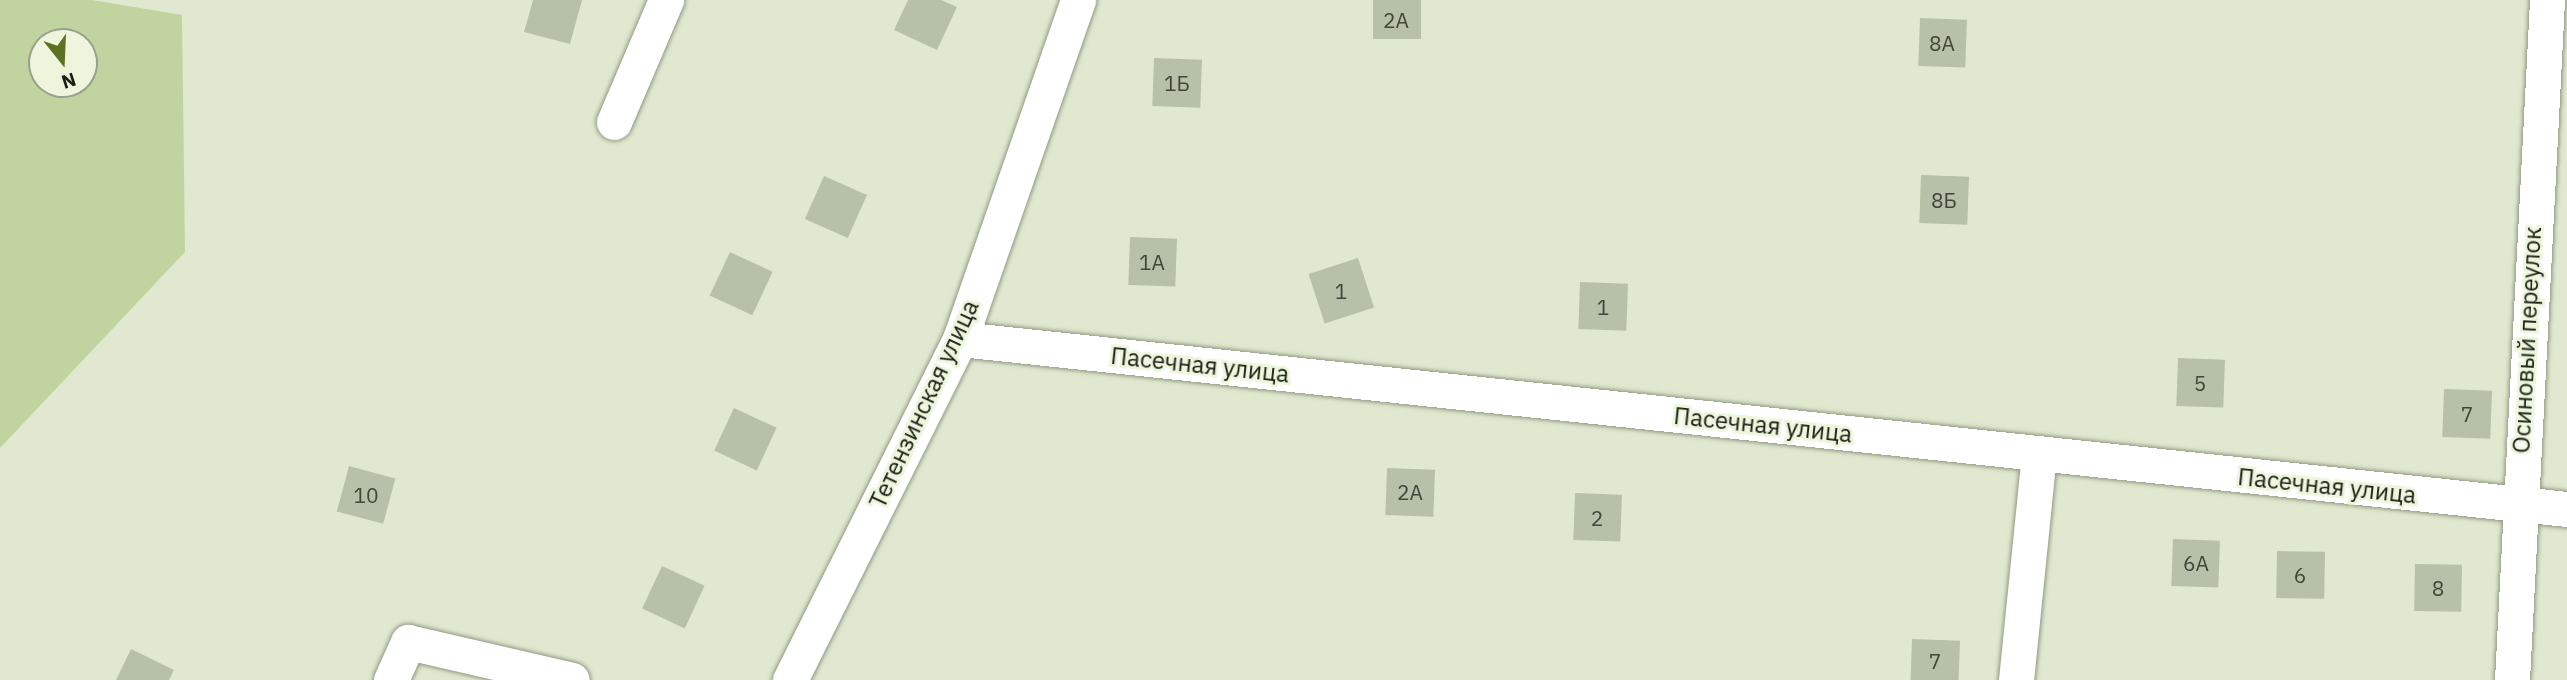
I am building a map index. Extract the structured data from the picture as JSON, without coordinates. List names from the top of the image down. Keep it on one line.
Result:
{"streets":{"street":["Осиновый переулок","Пасечная улица","Тетензинская улица"]},"crossings":[["Осиновый переулок","Пасечная улица"],["Пасечная улица","Тетензинская улица"]],"house_numbers":["2А","8А","1Б","8Б","1А","1","1","5","7","2А","10","2","6А","6","8","7"],"north":"bottom"}
